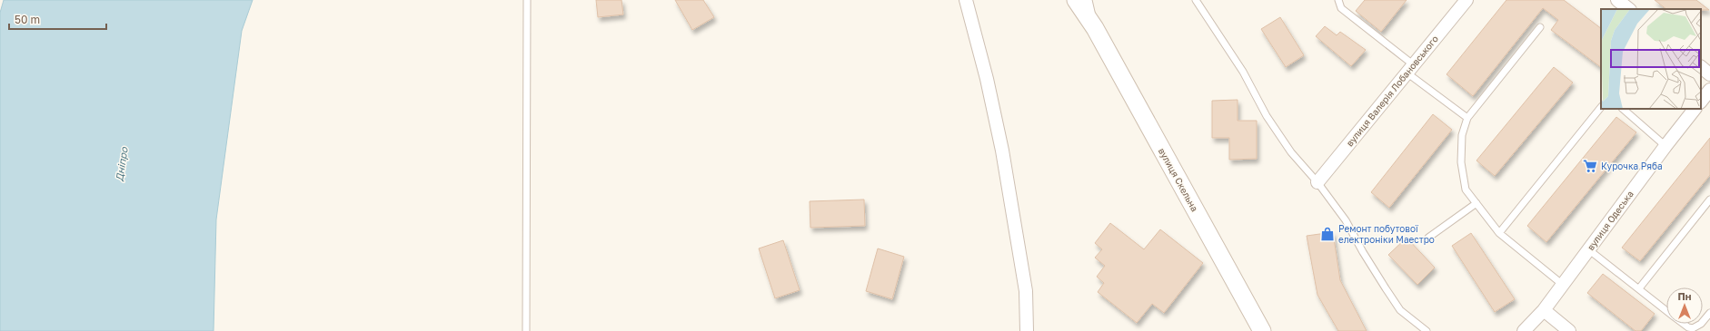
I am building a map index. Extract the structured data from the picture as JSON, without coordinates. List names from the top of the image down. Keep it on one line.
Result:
{"streets":{"street":["вулиця Валерія Лобановського","вулиця Скельна","вулиця Одеська"]},"water":["Дніпро"],"places":{"supermarket":["Курочка Ряба"],"shop":["Ремонт побутової електроніки Маестро"]},"scale_bar":"50 m","north":"top"}
